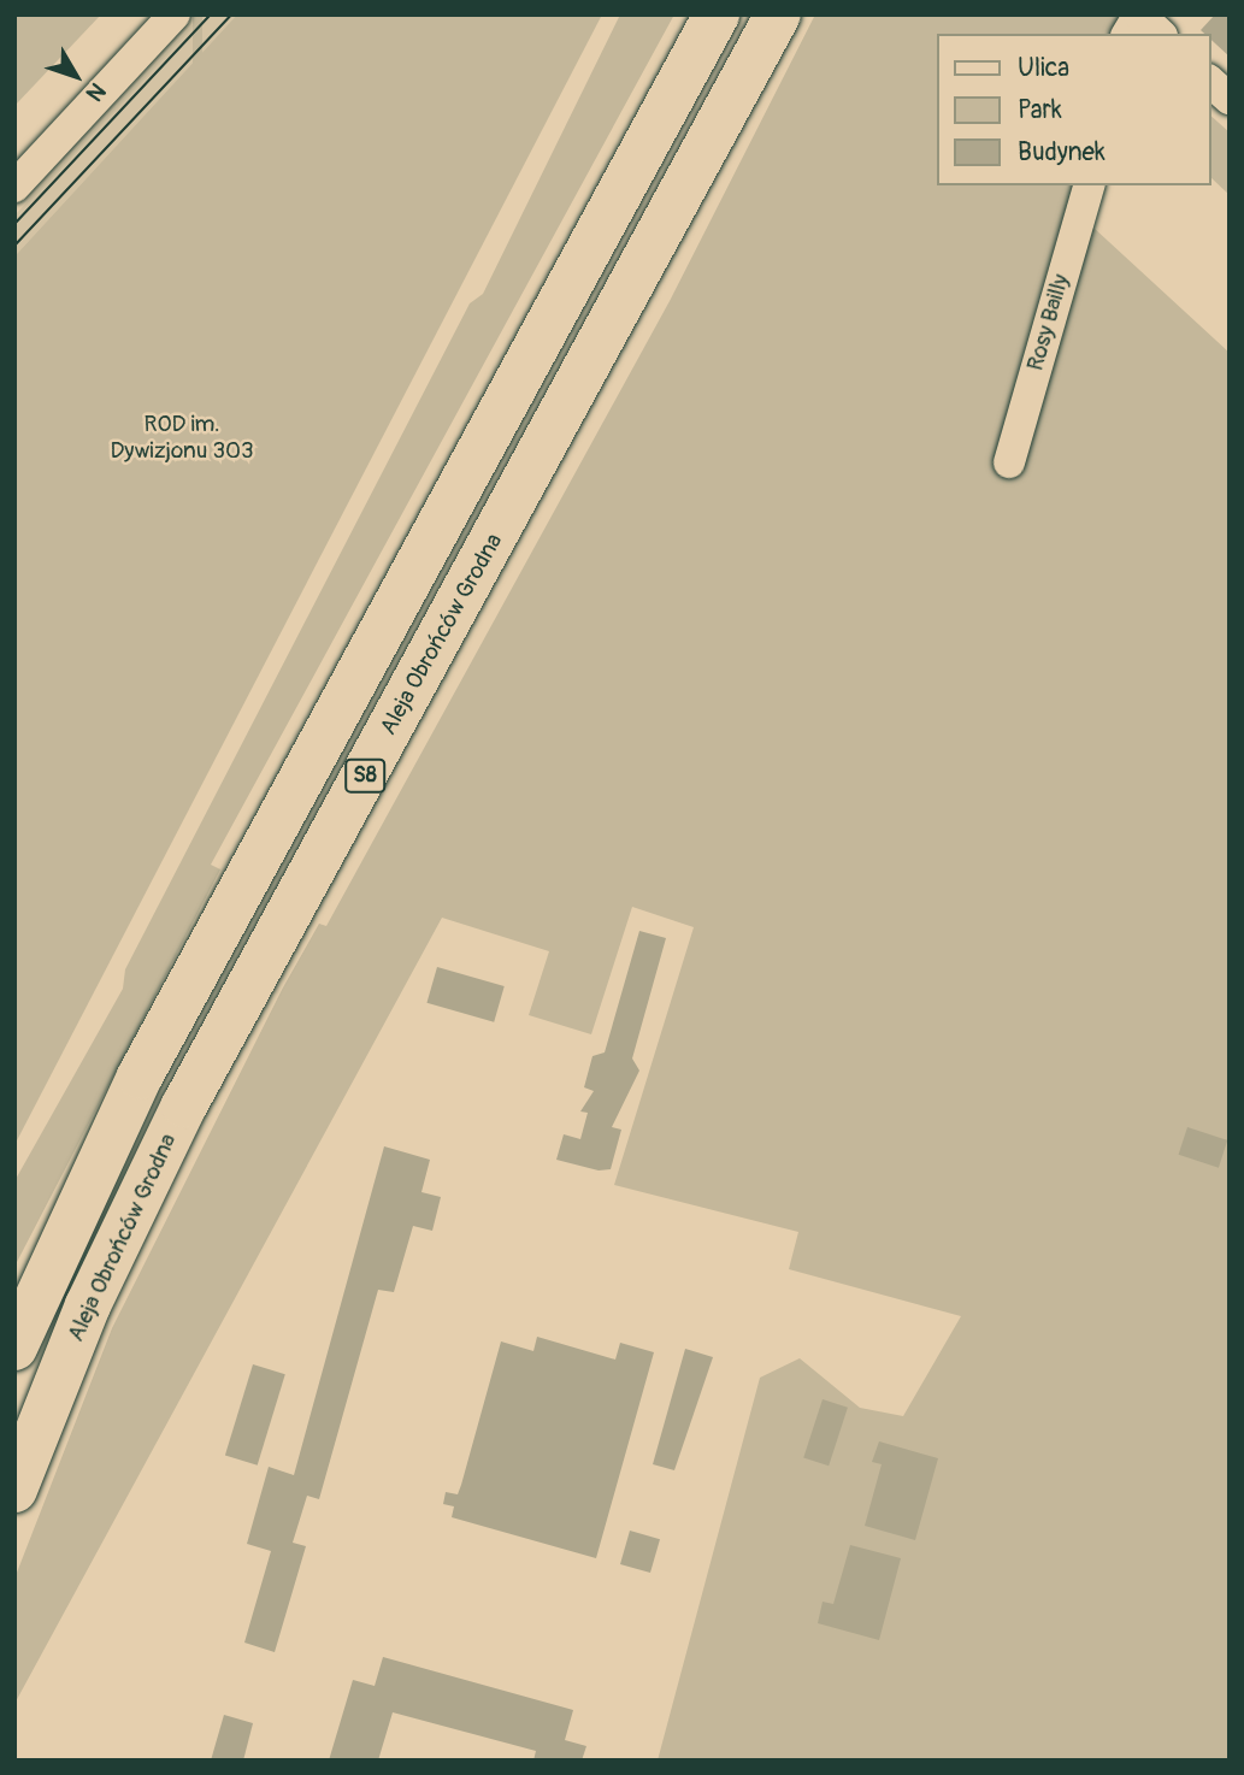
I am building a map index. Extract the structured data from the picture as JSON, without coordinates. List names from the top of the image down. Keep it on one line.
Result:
{"streets":{"highway":["Aleja Obrońców Grodna","S8"],"street":["Rosy Bailly"]},"parks":["ROD im. Dywizjonu 303"],"legend":["Ulica","Park","Budynek"],"north":"bottom right"}
